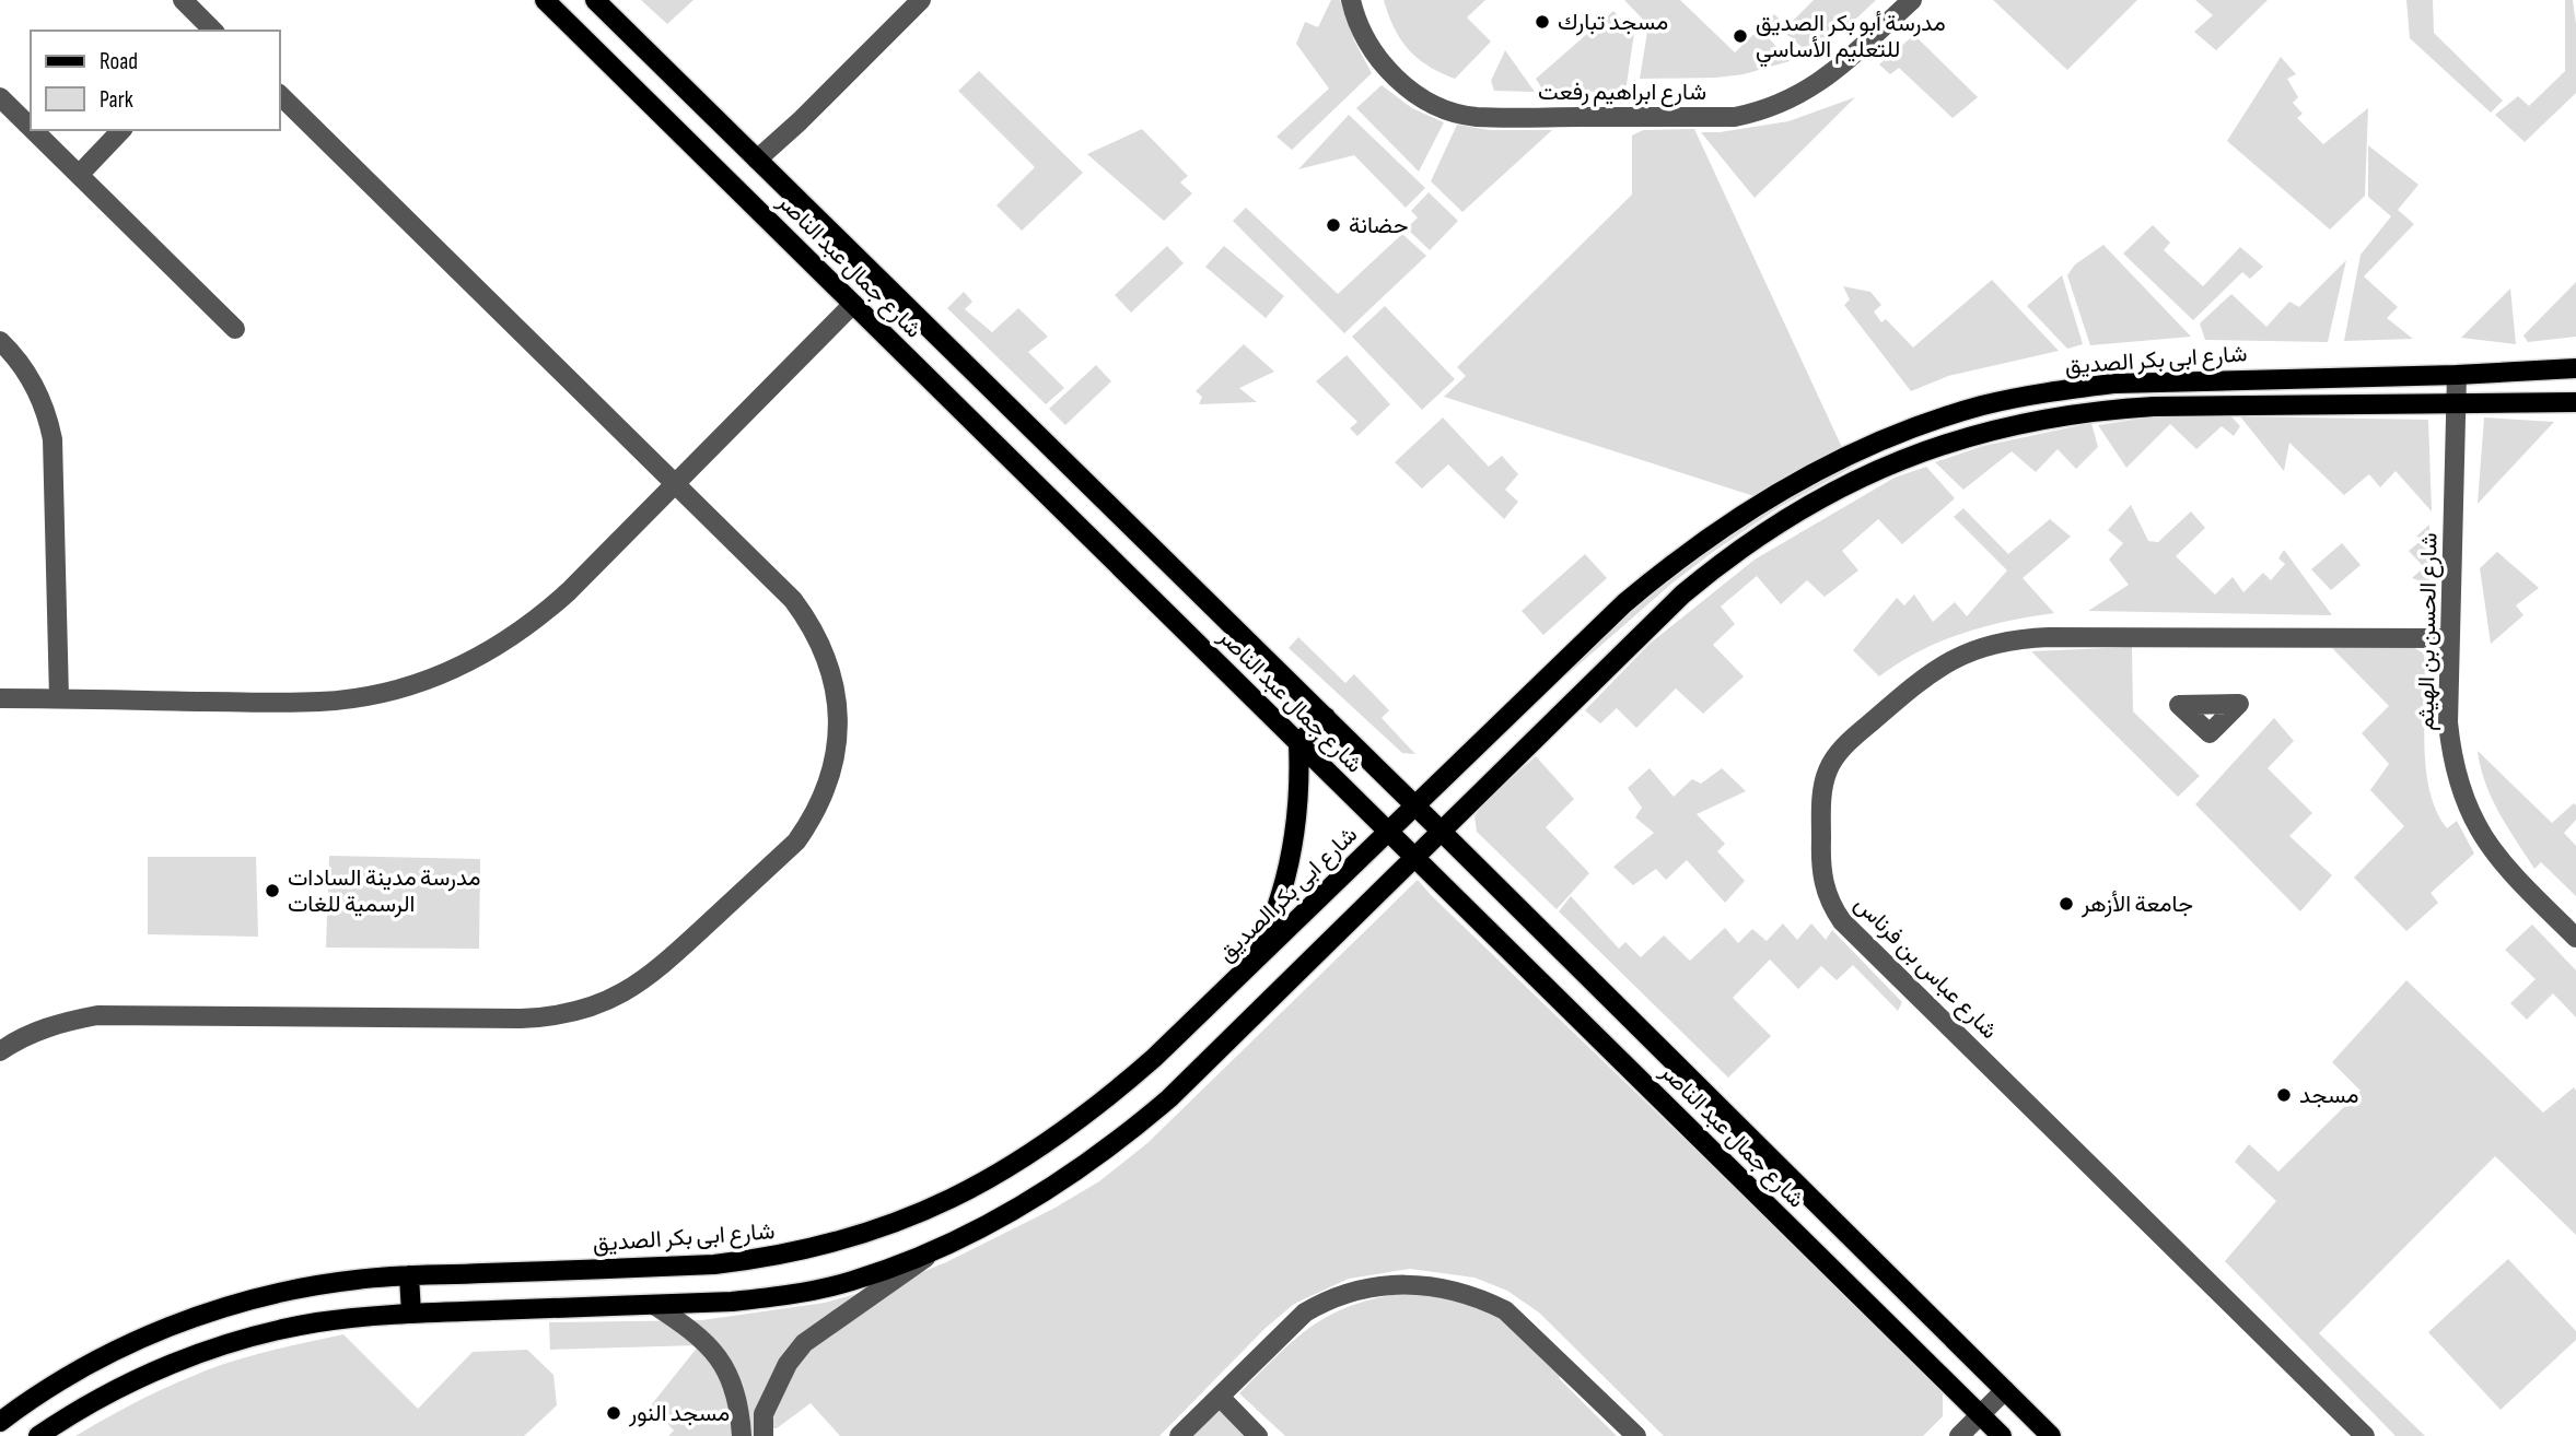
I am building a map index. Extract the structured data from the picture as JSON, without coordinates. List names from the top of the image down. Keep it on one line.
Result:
{"streets":{"main road":["شارع جمال عبد الناصر","شارع ابى بكر الصديق"],"street":["شارع ابراهيم رفعت","شارع الحسن بن الهيثم","شارع عباس بن فرناس"]},"crossings":[["شارع جمال عبد الناصر","شارع ابى بكر الصديق"],["شارع ابى بكر الصديق","شارع الحسن بن الهيثم"],["شارع الحسن بن الهيثم","شارع عباس بن فرناس"]],"places":["مسجد تبارك","مدرسة أبو بكر الصديق للتعليم الأساسي","حضانة","مدرسة مدينة السادات الرسمية للغات","جامعة الأزهر","مسجد","مسجد النور"],"legend":["Road","Park"]}
